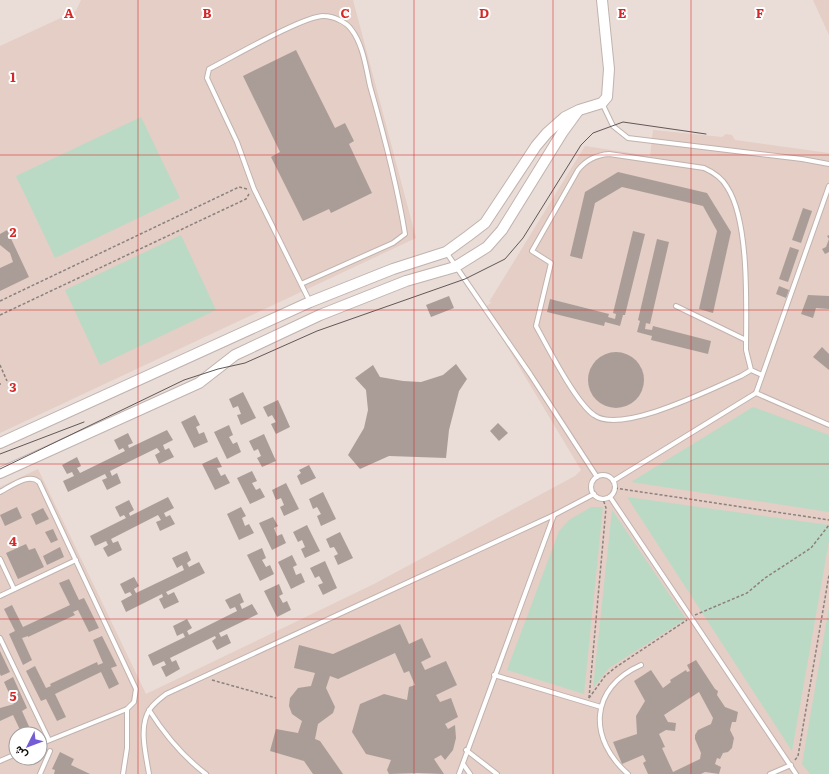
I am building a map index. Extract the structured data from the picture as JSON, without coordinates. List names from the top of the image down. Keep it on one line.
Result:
{"north":"bottom left","grid":{"columns":["A","B","C","D","E","F"],"rows":["1","2","3","4","5"]}}
